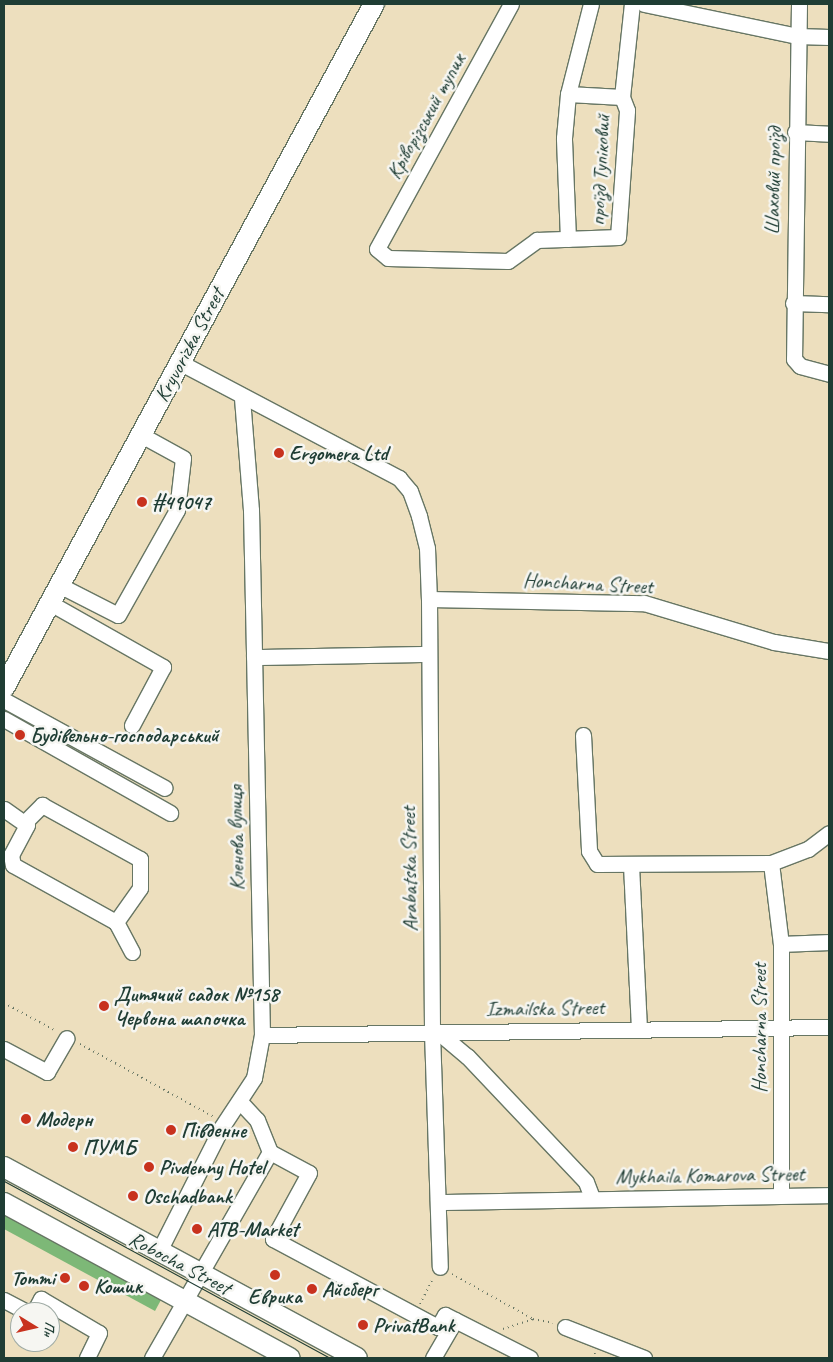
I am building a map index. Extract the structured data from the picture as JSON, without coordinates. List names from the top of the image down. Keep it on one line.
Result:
{"streets":{"main road":["Kryvorizka Street","Robocha Street"],"street":["Кріворізський тупик","проїзд Тупіковий","Шаховий проїзд","Honcharna Street","Кленова вулиця","Arabatska Street","Izmailska Street","Mykhaila Komarova Street"]},"crossings":[["Кріворізський тупик","проїзд Тупіковий"],["Honcharna Street","Arabatska Street"],["Honcharna Street","Izmailska Street"],["Honcharna Street","Mykhaila Komarova Street"],["Кленова вулиця","Arabatska Street"],["Кленова вулиця","Izmailska Street"],["Кленова вулиця","Robocha Street"],["Arabatska Street","Izmailska Street"],["Arabatska Street","Mykhaila Komarova Street"],["Izmailska Street","Mykhaila Komarova Street"]],"places":["Ergomera Ltd","#49047","Будівельно-господарський","Дитячий садок №158 Червона шапочка","Модерн","Південне","ПУМБ","Pivdenny Hotel","Oschadbank","ATB-Market","Еврика","Тотті","Кошик","Айсберг","PrivatBank"],"north":"right"}
